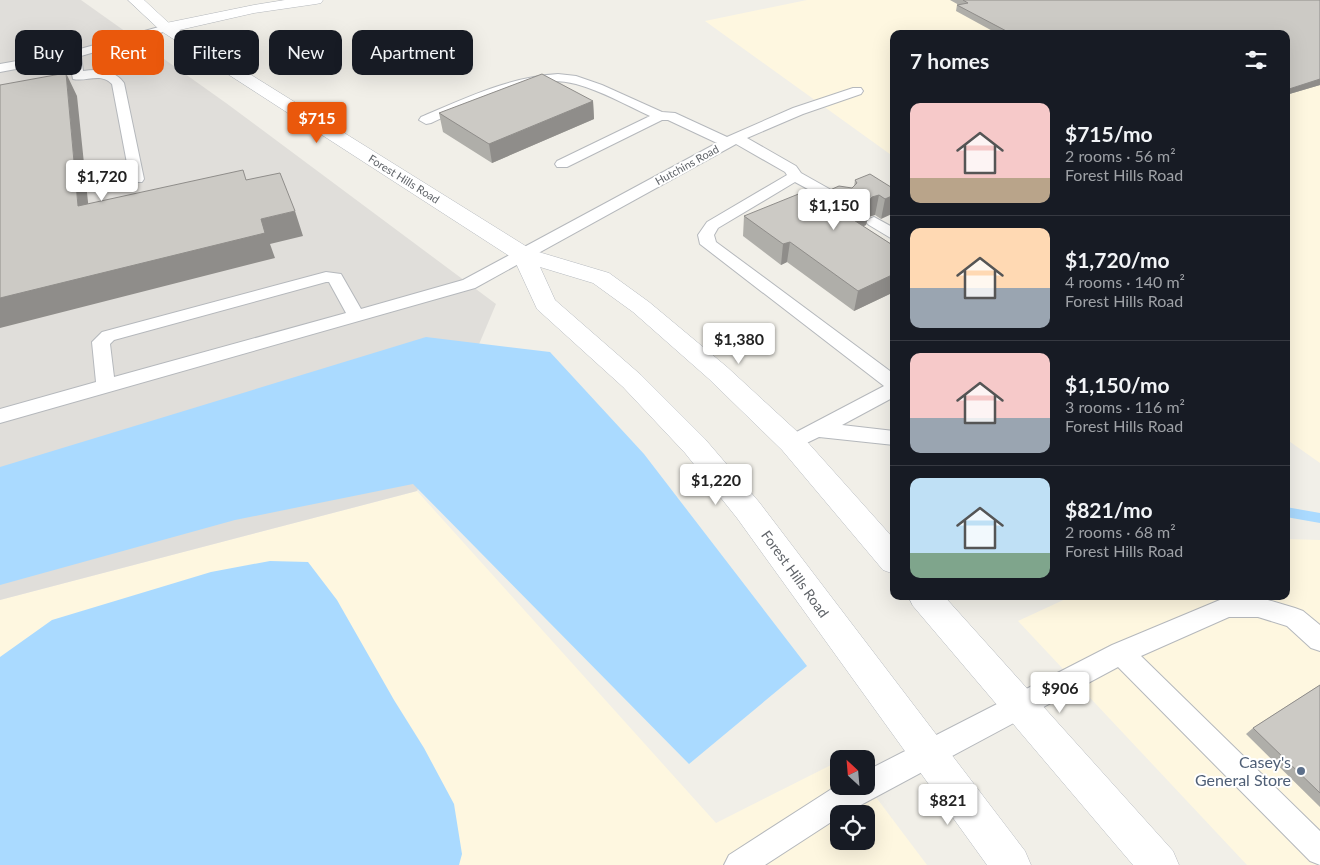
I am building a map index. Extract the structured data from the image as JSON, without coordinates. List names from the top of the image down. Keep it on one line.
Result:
{"streets":{"street":["Forest Hills Road"],"lane":["Hutchins Road"]},"crossings":[["Hutchins Road","Forest Hills Road"]],"places":["Casey's General Store"],"north":"top left","page":{"chip":["Buy","Rent","Filters","New","Apartment"],"heading":"7 homes","list":[{"name":"$715/mo","note":"2 rooms · 56 m² · Forest Hills Road"},{"name":"$1,720/mo","note":"4 rooms · 140 m² · Forest Hills Road"},{"name":"$1,150/mo","note":"3 rooms · 116 m² · Forest Hills Road"},{"name":"$821/mo","note":"2 rooms · 68 m² · Forest Hills Road"}],"price":["$715","$1,720","$1,150","$1,380","$1,220","$906","$821"]}}
